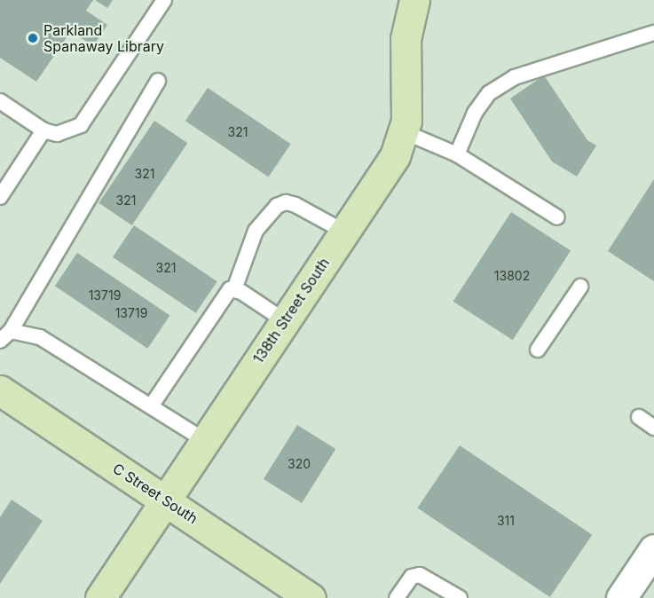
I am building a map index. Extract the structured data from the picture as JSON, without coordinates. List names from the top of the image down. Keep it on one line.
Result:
{"streets":{"street":["138th Street South","C Street South"]},"crossings":[["138th Street South","C Street South"]],"places":["Parkland Spanaway Library"],"house_numbers":["321","321","321","321","13802","13719","13719","320","311"]}
